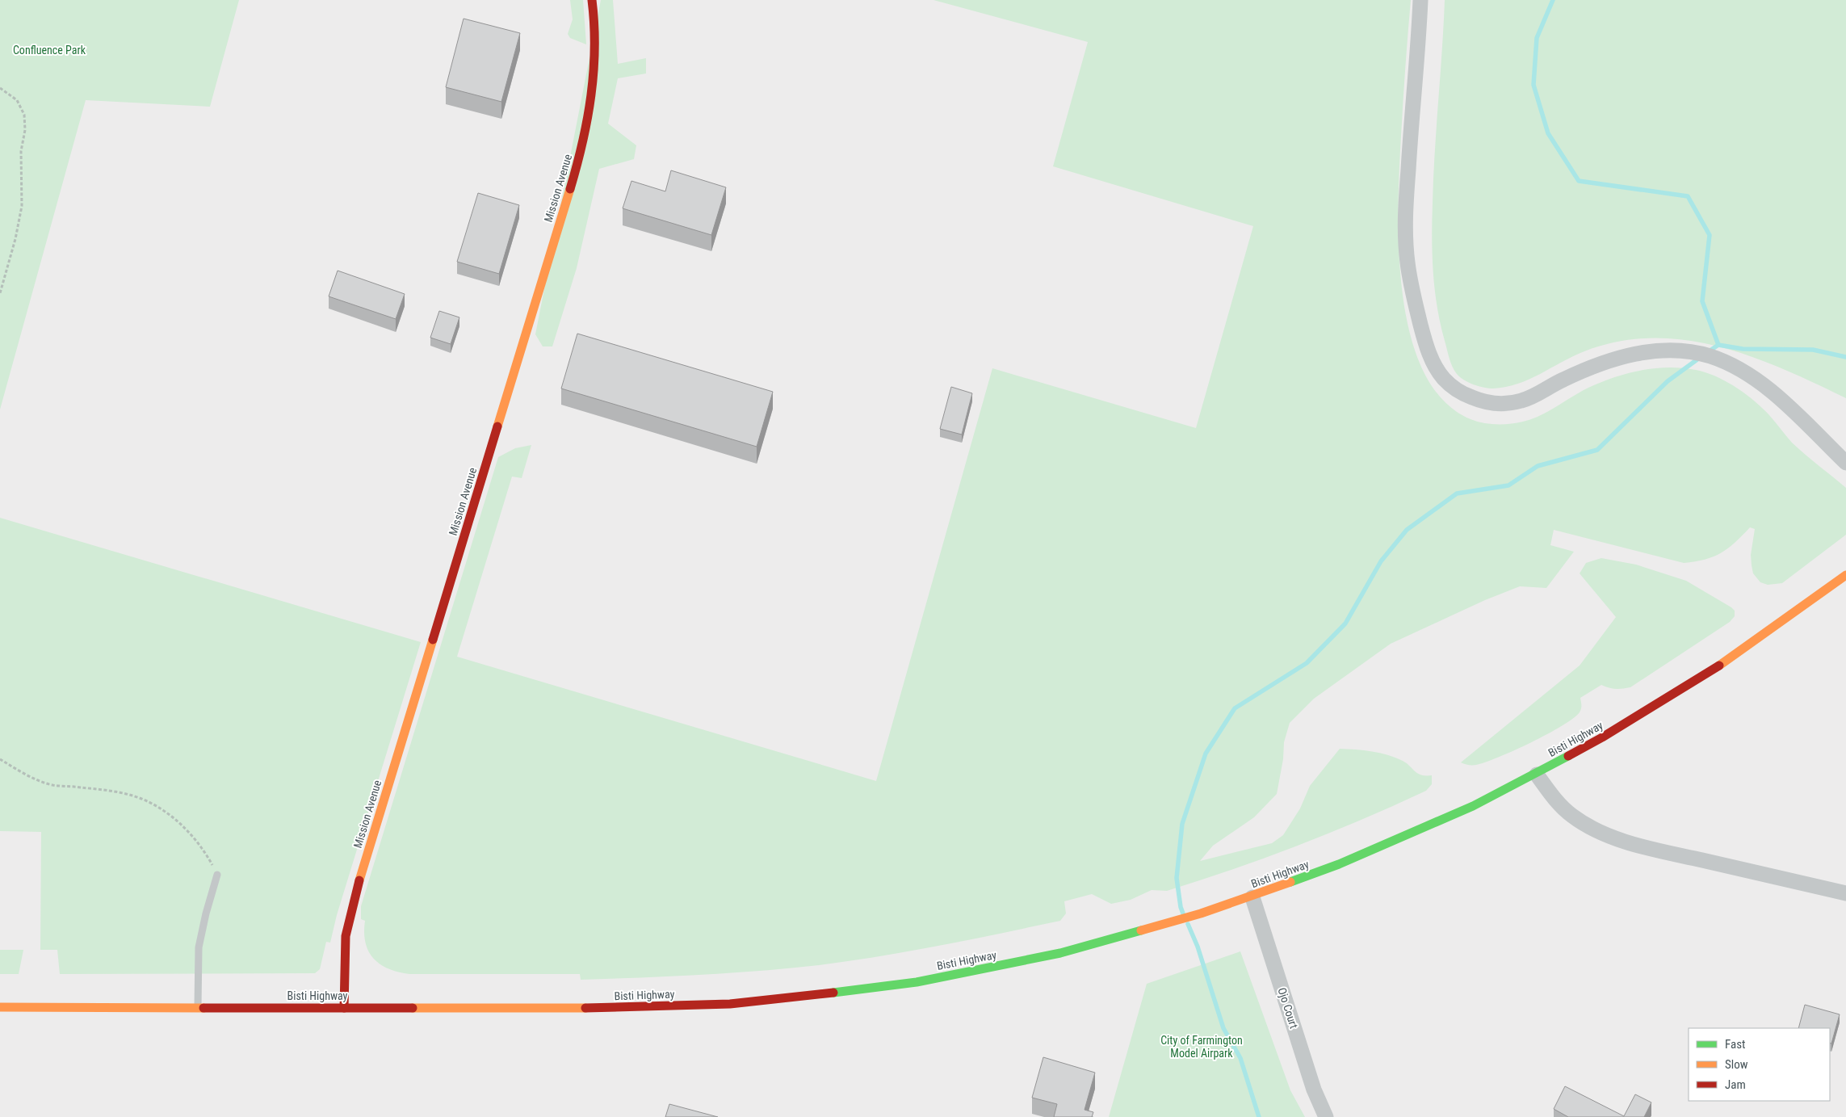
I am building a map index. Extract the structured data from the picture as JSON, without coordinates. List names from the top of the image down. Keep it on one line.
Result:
{"streets":{"main road":["Mission Avenue","Bisti Highway"],"street":["Ojo Court"]},"crossings":[["Mission Avenue","Bisti Highway"],["Bisti Highway","Ojo Court"]],"parks":["Confluence Park","City of Farmington Model Airpark"],"legend":["Fast","Slow","Jam"]}
